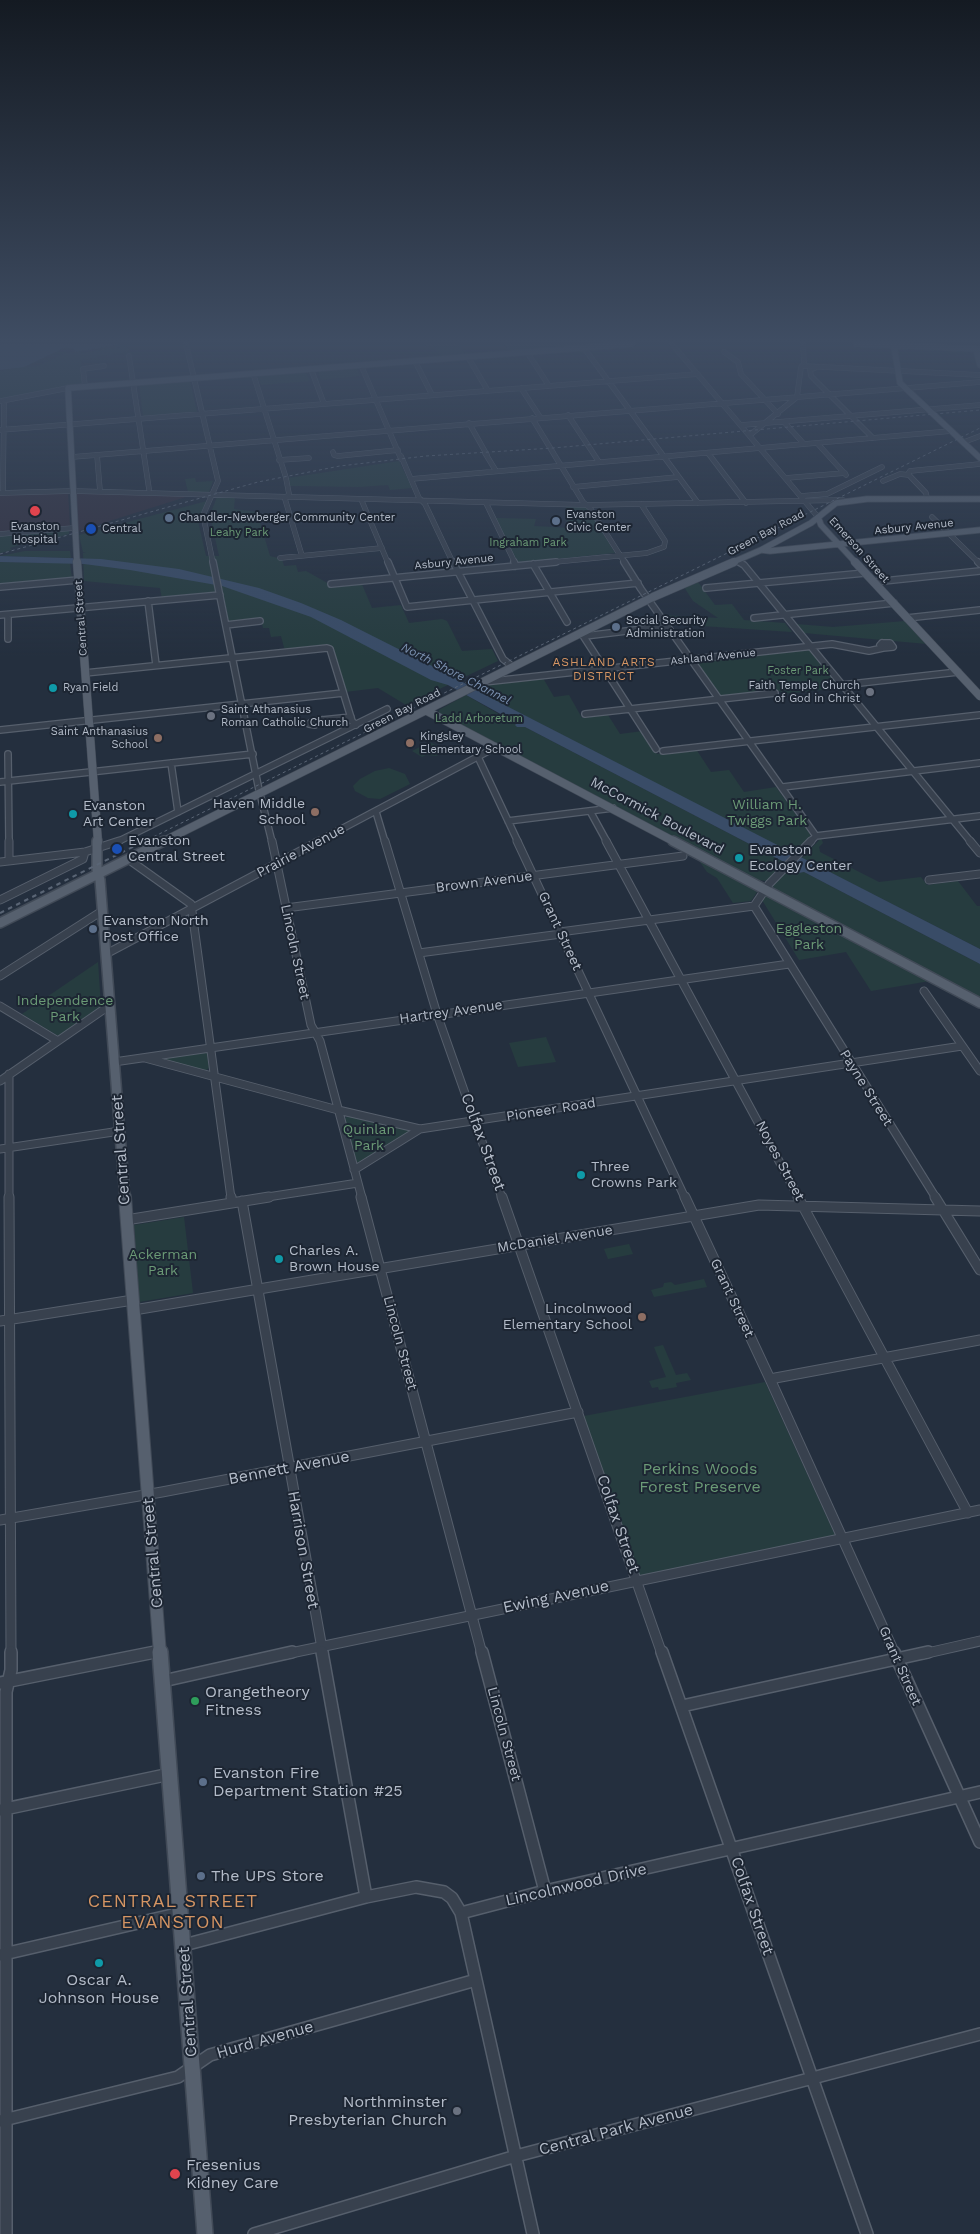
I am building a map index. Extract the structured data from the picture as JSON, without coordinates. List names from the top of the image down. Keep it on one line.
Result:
{"streets":{"main road":["Asbury Avenue","Green Bay Road","Emerson Street","Central Street","McCormick Boulevard"],"street":["Ashland Avenue","Prairie Avenue","Brown Avenue","Grant Street","Lincoln Street","Hartrey Avenue","Payne Street","Pioneer Road","Colfax Street","Noyes Street","McDaniel Avenue","Bennett Avenue","Harrison Street","Ewing Avenue","Lincolnwood Drive","Hurd Avenue","Central Park Avenue"]},"crossings":[["Asbury Avenue","Green Bay Road"],["Asbury Avenue","Emerson Street"],["Green Bay Road","Emerson Street"],["Green Bay Road","Central Street"],["Green Bay Road","Ashland Avenue"],["Green Bay Road","McCormick Boulevard"],["Green Bay Road","Lincoln Street"],["Central Street","Prairie Avenue"],["Central Street","Hartrey Avenue"],["Central Street","McDaniel Avenue"],["Central Street","Bennett Avenue"],["Central Street","Ewing Avenue"],["Central Street","Hurd Avenue"],["McCormick Boulevard","Prairie Avenue"],["Prairie Avenue","Grant Street"],["Prairie Avenue","Lincoln Street"],["Prairie Avenue","Colfax Street"],["Brown Avenue","Grant Street"],["Brown Avenue","Lincoln Street"],["Brown Avenue","Colfax Street"],["Brown Avenue","Noyes Street"],["Grant Street","Hartrey Avenue"],["Grant Street","Pioneer Road"],["Grant Street","McDaniel Avenue"],["Grant Street","Ewing Avenue"],["Grant Street","Lincolnwood Drive"],["Lincoln Street","Hartrey Avenue"],["Lincoln Street","Pioneer Road"],["Lincoln Street","McDaniel Avenue"],["Lincoln Street","Bennett Avenue"],["Lincoln Street","Ewing Avenue"],["Lincoln Street","Lincolnwood Drive"],["Hartrey Avenue","Payne Street"],["Hartrey Avenue","Pioneer Road"],["Hartrey Avenue","Colfax Street"],["Hartrey Avenue","Noyes Street"],["Payne Street","Pioneer Road"],["Payne Street","McDaniel Avenue"],["Pioneer Road","Colfax Street"],["Pioneer Road","Noyes Street"],["Colfax Street","McDaniel Avenue"],["Colfax Street","Bennett Avenue"],["Colfax Street","Ewing Avenue"],["Colfax Street","Lincolnwood Drive"],["Colfax Street","Central Park Avenue"],["Noyes Street","McDaniel Avenue"],["Noyes Street","Ewing Avenue"],["McDaniel Avenue","Harrison Street"],["Bennett Avenue","Harrison Street"],["Harrison Street","Ewing Avenue"]],"districts":["ASHLAND ARTS DISTRICT","CENTRAL STREET EVANSTON"],"water":["North Shore Channel"],"parks":["Leahy Park","Ingraham Park","Foster Park","Ladd Arboretum","William H. Twiggs Park","Eggleston Park","Independence Park","Quinlan Park","Ackerman Park","Perkins Woods Forest Preserve"],"places":["Evanston Hospital","Chandler-Newberger Community Center","Evanston Civic Center","Central","Social Security Administration","Ryan Field","Faith Temple Church of God in Christ","Saint Athanasius Roman Catholic Church","Saint Anthanasius School","Kingsley Elementary School","Haven Middle School","Evanston Art Center","Evanston Central Street","Evanston Ecology Center","Evanston North Post Office","Three Crowns Park","Charles A. Brown House","Lincolnwood Elementary School","Orangetheory Fitness","Evanston Fire Department Station #25","The UPS Store","Oscar A. Johnson House","Northminster Presbyterian Church","Fresenius Kidney Care"]}
